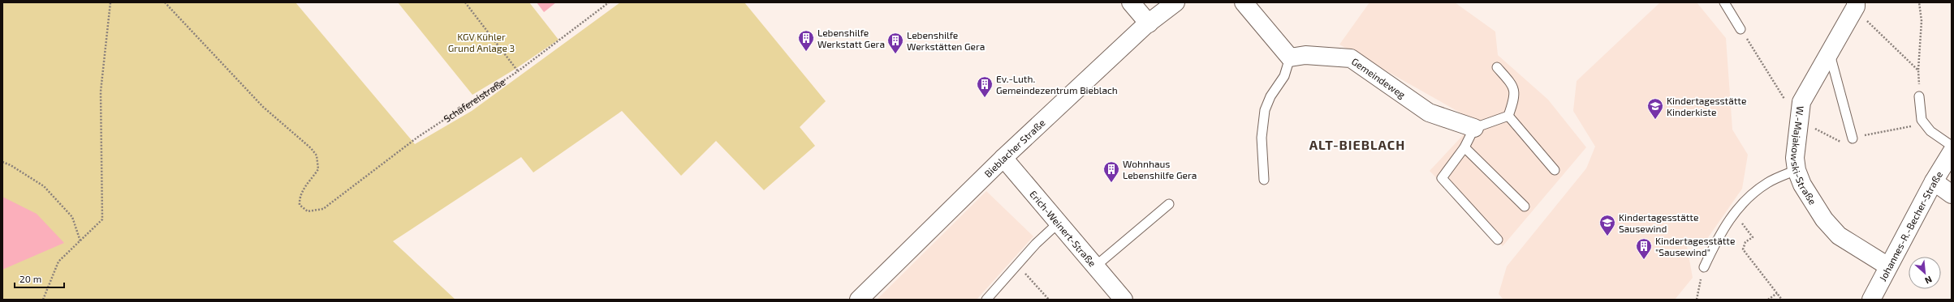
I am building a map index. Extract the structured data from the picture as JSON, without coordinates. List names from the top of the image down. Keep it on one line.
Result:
{"streets":{"street":["Gemeindeweg","Bieblacher Straße","W.-Majakowski-Straße","Johannes-R.-Becher-Straße","Erich-Weinert-Straße"],"path":["Schäfereistraße"]},"crossings":[["Bieblacher Straße","Erich-Weinert-Straße"],["W.-Majakowski-Straße","Johannes-R.-Becher-Straße"]],"districts":["ALT-BIEBLACH"],"parks":["KGV Kühler Grund Anlage 3"],"places":{"building":["Lebenshilfe Werkstatt Gera","Lebenshilfe Werkstätten Gera","Ev.-Luth. Gemeindezentrum Bieblach","Wohnhaus Lebenshilfe Gera","Kindertagesstätte \"Sausewind\""],"school or university":["Kindertagesstätte Kinderkiste","Kindertagesstätte Sausewind"]},"scale_bar":"20 m","north":"bottom right"}
